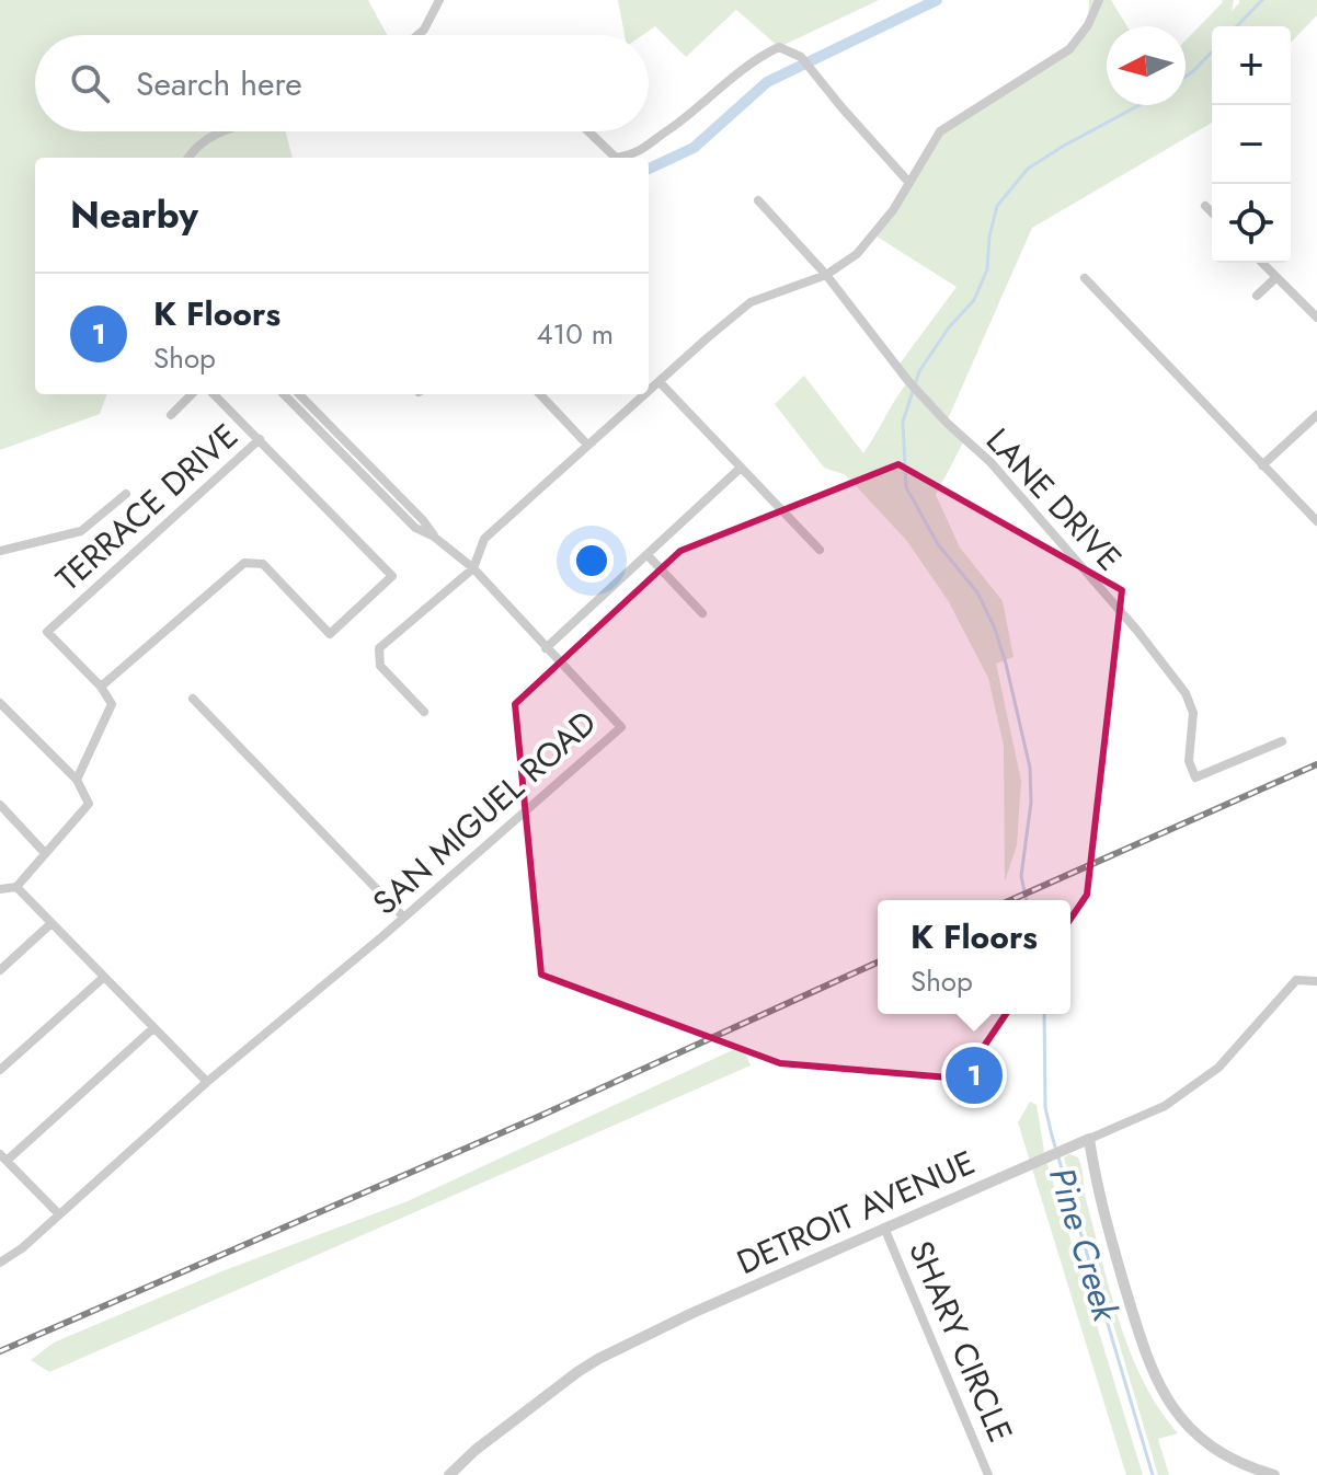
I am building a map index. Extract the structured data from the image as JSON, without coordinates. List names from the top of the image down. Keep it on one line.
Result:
{"streets":{"street":["LANE DRIVE","TERRACE DRIVE","SAN MIGUEL ROAD","DETROIT AVENUE","SHARY CIRCLE"]},"crossings":[["DETROIT AVENUE","SHARY CIRCLE"]],"water":["Pine Creek"],"north":"left","page":{"map_buttons":["+","−"],"search":"Search here","heading":"Nearby","list":[{"mark":"1","name":"K Floors","note":"Shop","value":"410 m"}],"popup":["K Floors","Shop"],"pins":"1"}}
